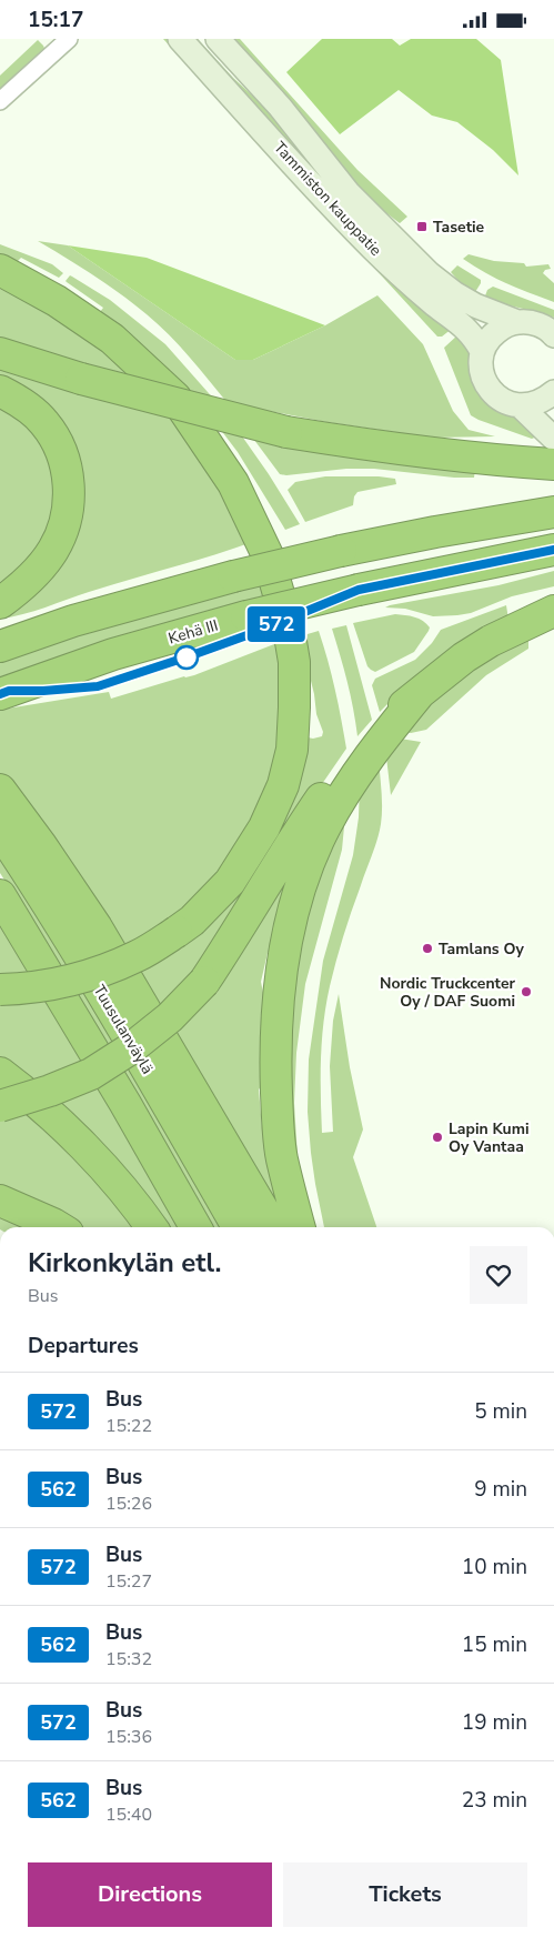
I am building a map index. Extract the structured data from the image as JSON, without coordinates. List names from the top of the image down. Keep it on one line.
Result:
{"streets":{"highway":["Kehä III","Tuusulanväylä"],"main road":["Tammiston kauppatie"]},"places":{"transit":["Tasetie"],"other":["Tamlans Oy","Nordic Truckcenter Oy / DAF Suomi","Lapin Kumi Oy Vantaa"]},"lines":["bus line 572"],"page":{"status":"15:17","on_map":"572","heading":[["Kirkonkylän etl.","Bus"],"Departures"],"list":[{"mark":"572","name":"Bus","note":"15:22","value":"5 min"},{"mark":"562","name":"Bus","note":"15:26","value":"9 min"},{"mark":"572","name":"Bus","note":"15:27","value":"10 min"},{"mark":"562","name":"Bus","note":"15:32","value":"15 min"},{"mark":"572","name":"Bus","note":"15:36","value":"19 min"},{"mark":"562","name":"Bus","note":"15:40","value":"23 min"}],"buttons":["Directions","Tickets"]}}
